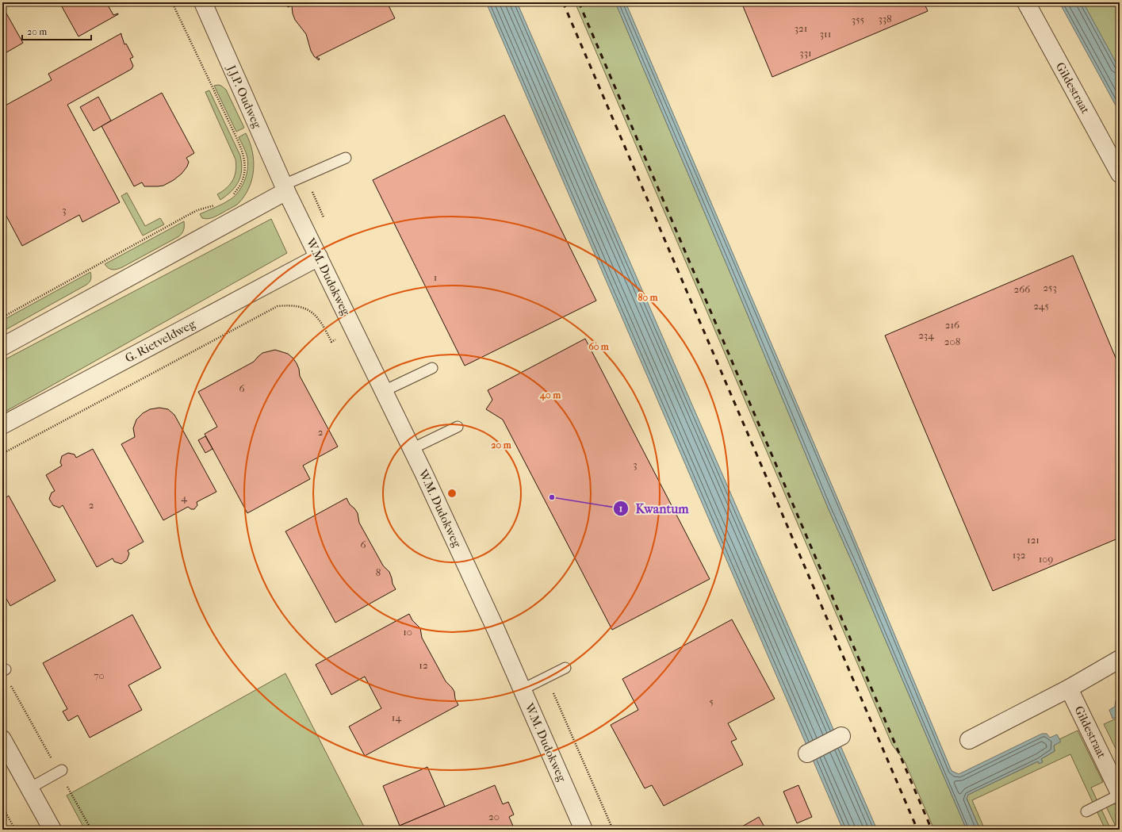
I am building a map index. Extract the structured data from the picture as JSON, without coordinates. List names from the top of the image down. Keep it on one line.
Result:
{"streets":{"street":["Gildestraat","J.J.P. Oudweg","W.M. Dudokweg","G. Rietveldweg"]},"crossings":[["J.J.P. Oudweg","W.M. Dudokweg"],["W.M. Dudokweg","G. Rietveldweg"]],"places":["Kwantum"],"house_numbers":["338","355","321","311","331","3","1","253","266","245","216","234","208","6","2","3","4","2","121","6","132","109","8","10","12","70","5","14","20"],"scale_bar":"20 m","rings":["80 m","60 m","40 m","20 m"]}
